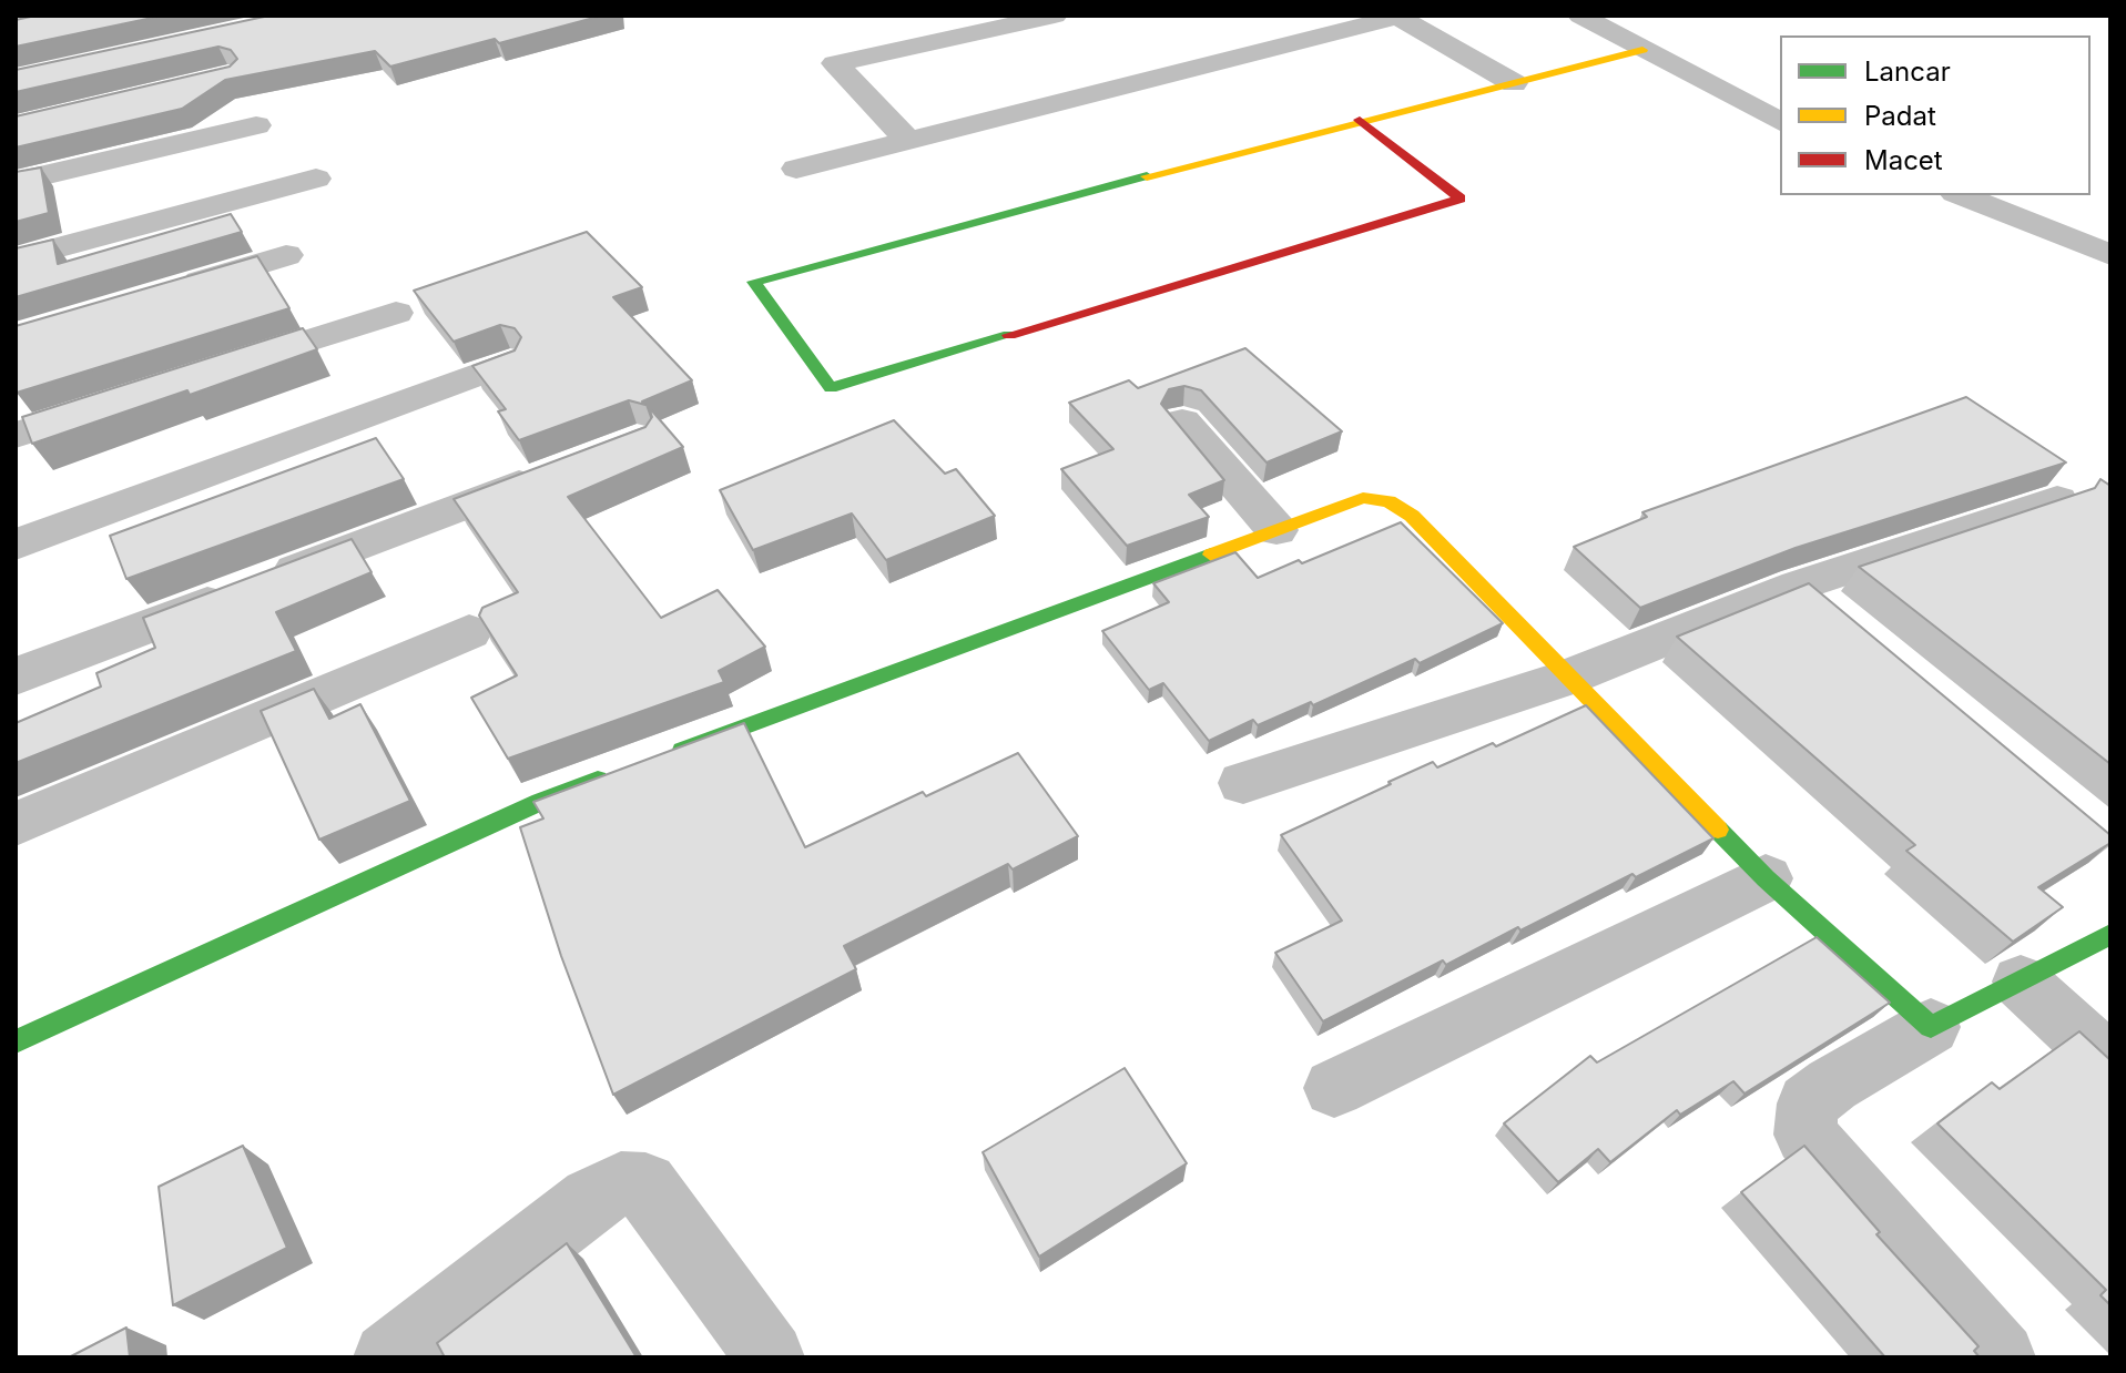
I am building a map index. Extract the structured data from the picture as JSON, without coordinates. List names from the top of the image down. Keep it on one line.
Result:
{"legend":["Lancar","Padat","Macet"]}
